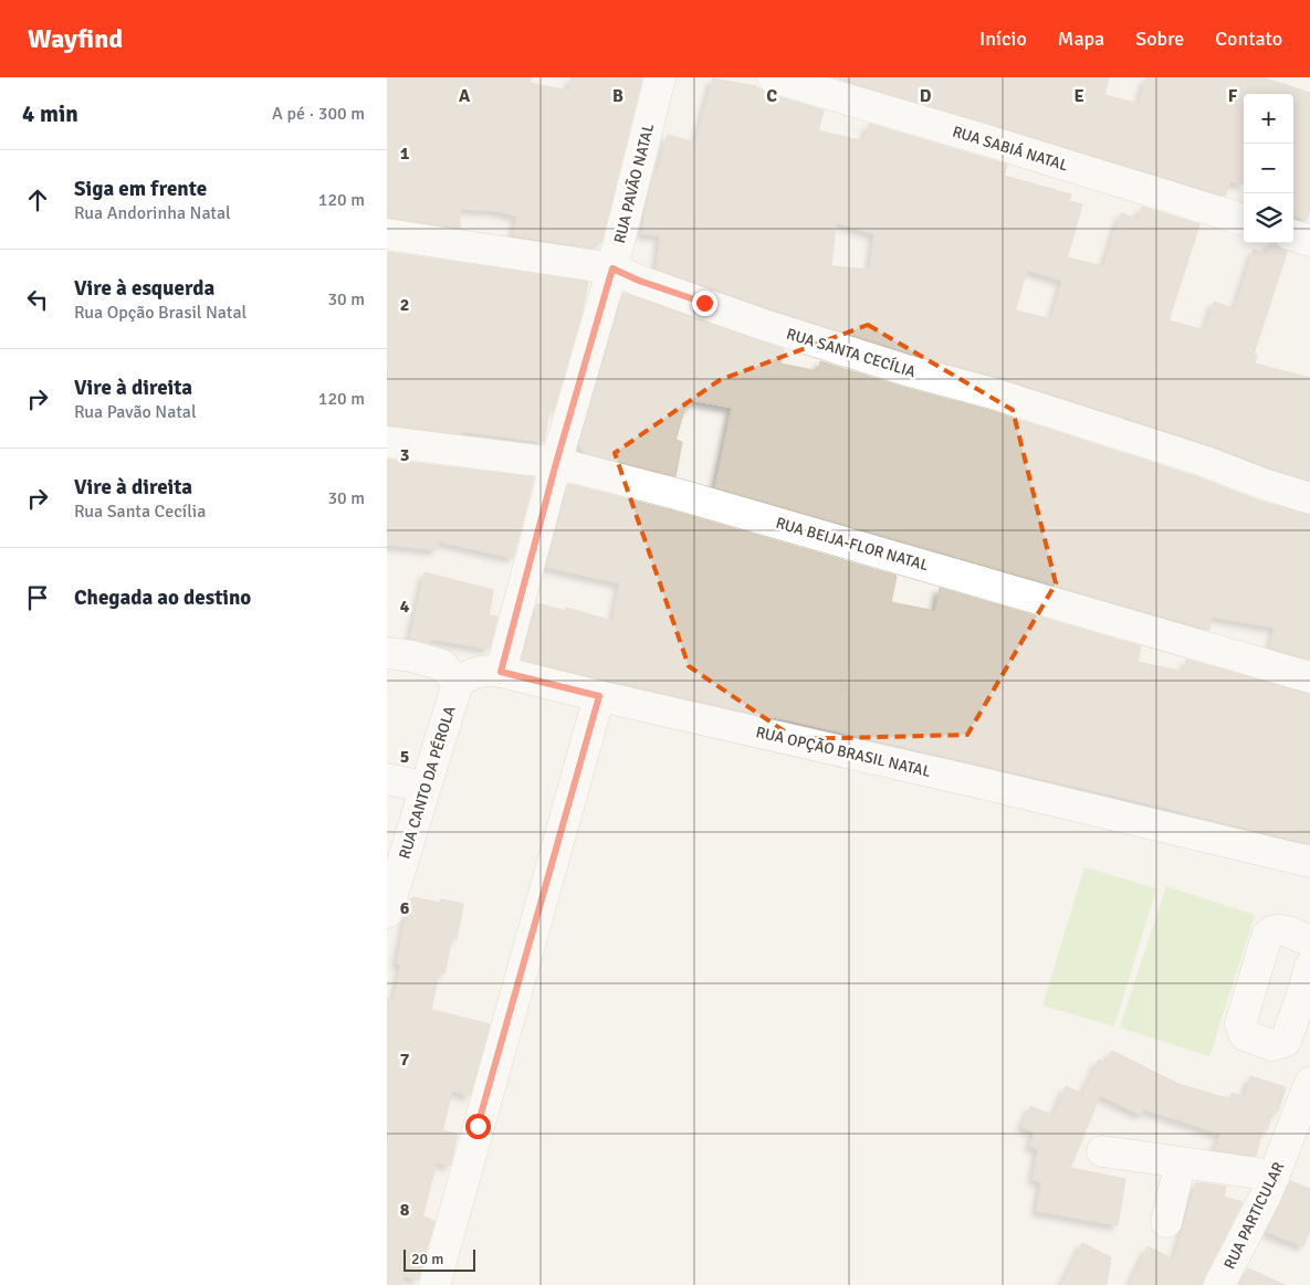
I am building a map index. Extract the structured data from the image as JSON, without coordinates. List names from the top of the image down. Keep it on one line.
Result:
{"streets":{"street":["RUA SABIÁ NATAL","RUA PAVÃO NATAL","RUA SANTA CECÍLIA","RUA BEIJA-FLOR NATAL","RUA OPÇÃO BRASIL NATAL","RUA CANTO DA PÉROLA","RUA PARTICULAR"]},"crossings":[["RUA PAVÃO NATAL","RUA SANTA CECÍLIA"],["RUA PAVÃO NATAL","RUA BEIJA-FLOR NATAL"],["RUA PAVÃO NATAL","RUA OPÇÃO BRASIL NATAL"],["RUA OPÇÃO BRASIL NATAL","RUA CANTO DA PÉROLA"]],"scale_bar":"20 m","page":{"header":"Wayfind","nav":["Início","Mapa","Sobre","Contato"],"heading":["4 min","A pé · 300 m"],"map_buttons":["+","−"],"list":[["Siga em frente","Rua Andorinha Natal","120 m"],["Vire à esquerda","Rua Opção Brasil Natal","30 m"],["Vire à direita","Rua Pavão Natal","120 m"],["Vire à direita","Rua Santa Cecília","30 m"],"Chegada ao destino"],"scale":"20 m"},"grid":{"columns":["A","B","C","D","E","F"],"rows":["1","2","3","4","5","6","7","8"]}}
